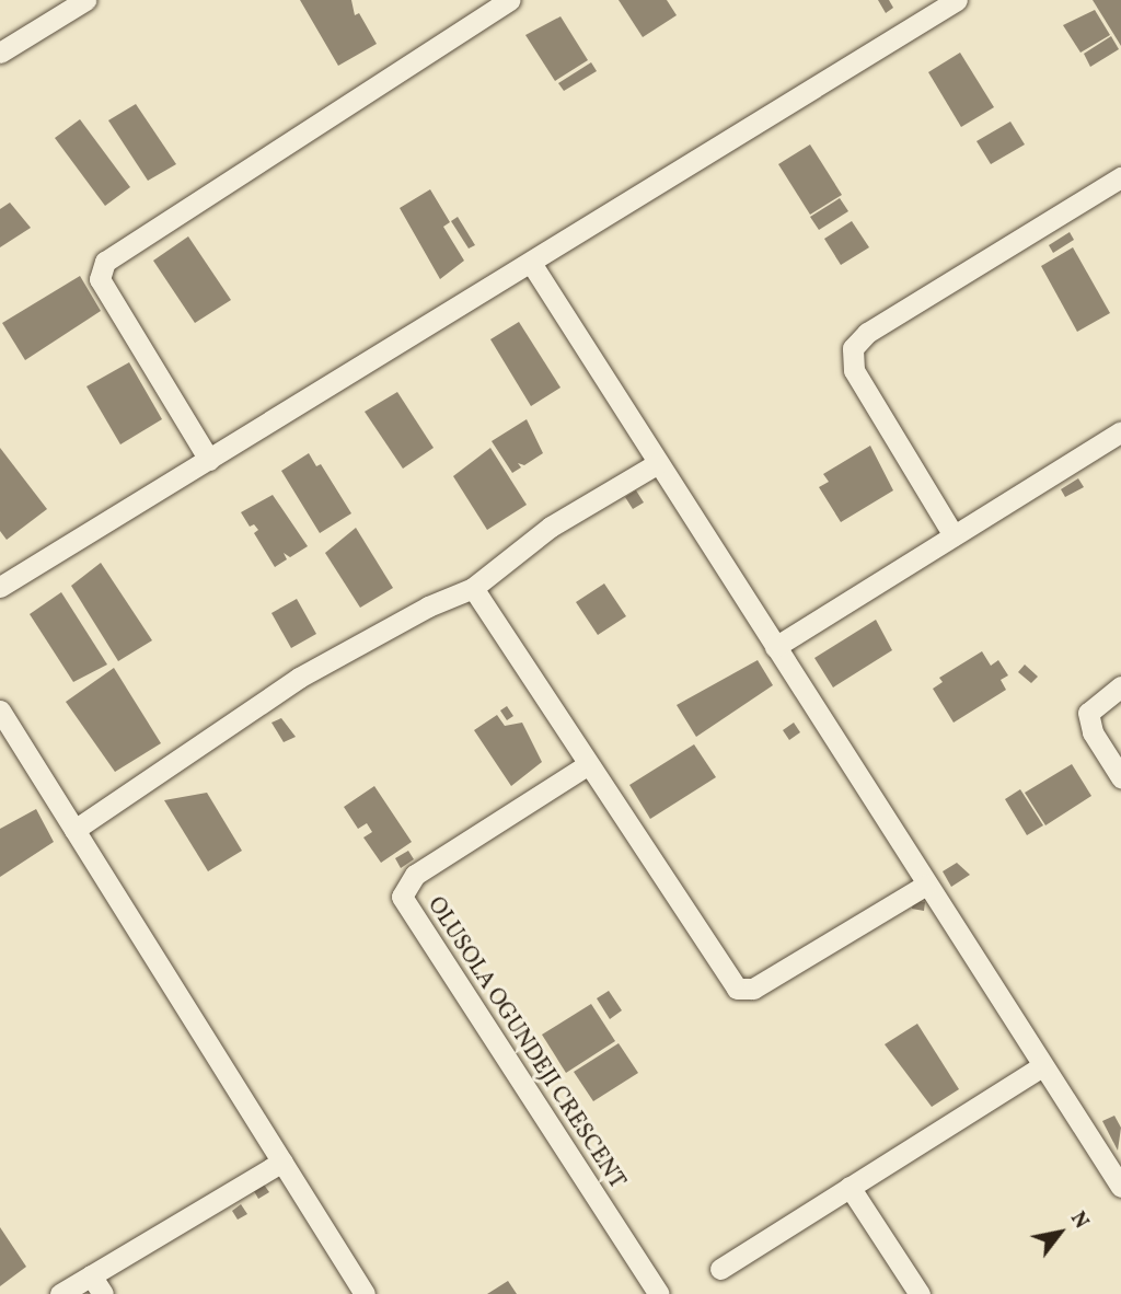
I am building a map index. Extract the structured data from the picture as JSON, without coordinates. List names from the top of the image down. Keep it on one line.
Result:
{"streets":{"street":["OLUSOLA OGUNDEJI CRESCENT"]},"north":"top right"}
